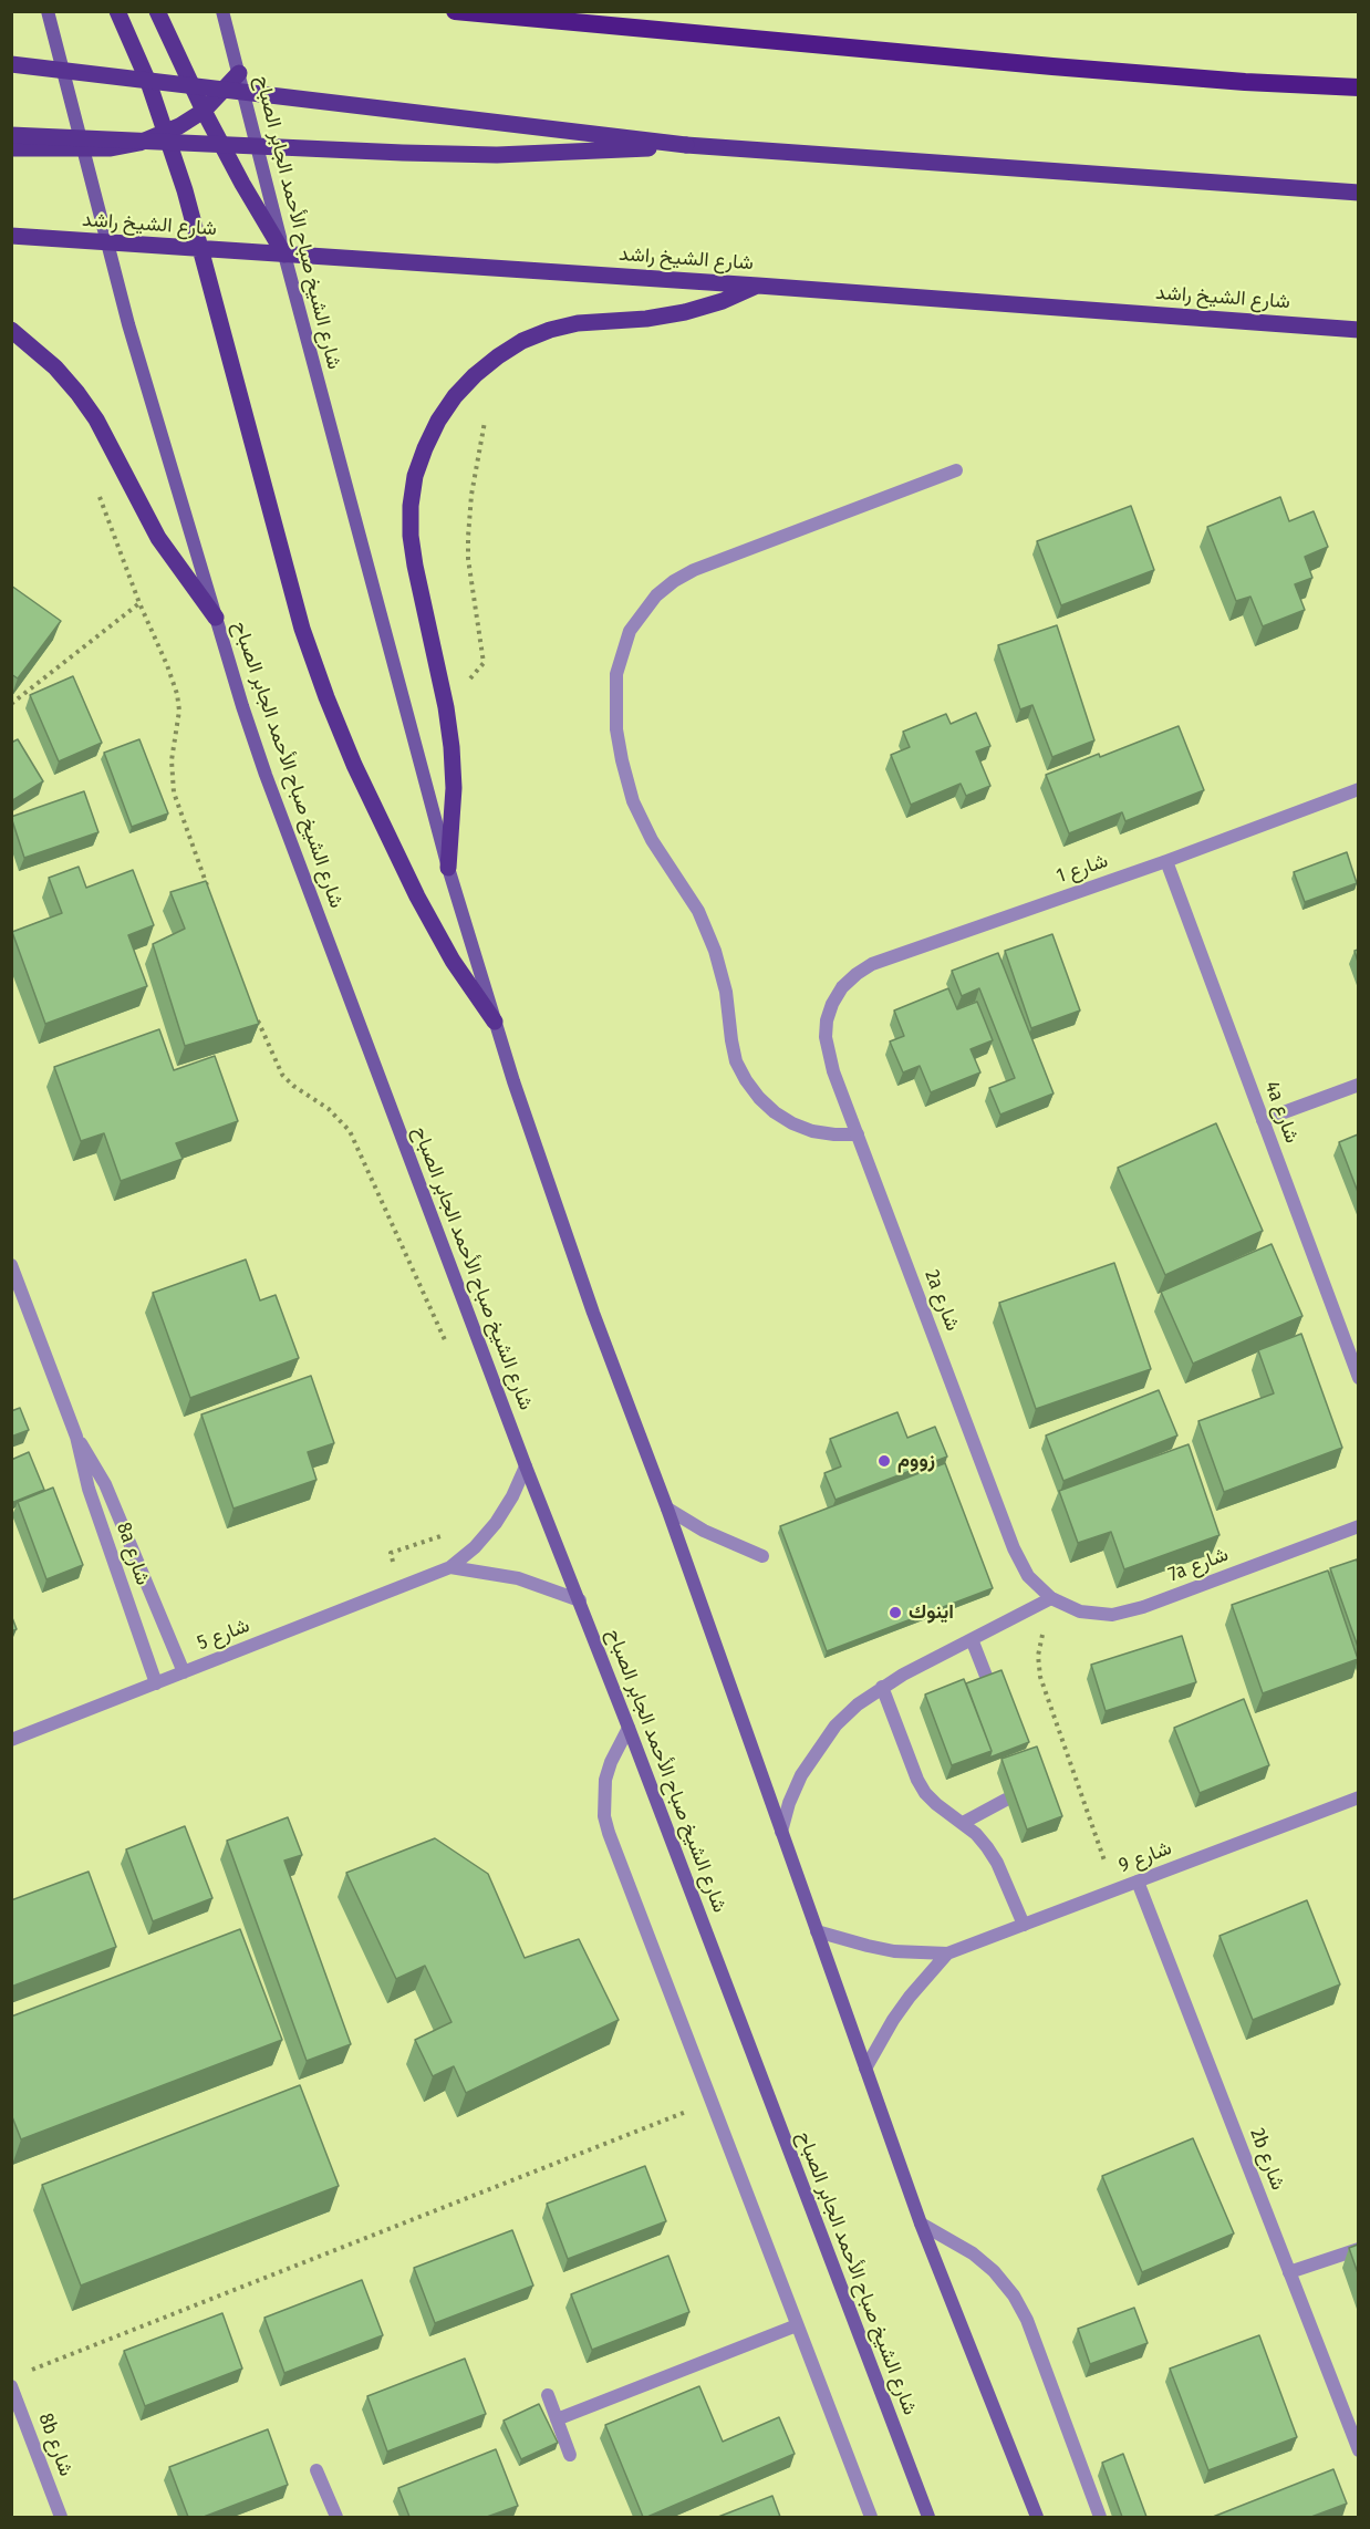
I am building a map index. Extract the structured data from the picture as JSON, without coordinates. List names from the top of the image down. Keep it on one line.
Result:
{"streets":{"main road":["شارع الشيخ صباح الأحمد الجابر الصباح","شارع الشيخ راشد"],"street":["شارع 1","4a شارع","2a شارع","8a شارع","7a شارع","شارع 5","شارع 9","2b شارع","8b شارع"]},"crossings":[["شارع الشيخ صباح الأحمد الجابر الصباح","شارع الشيخ راشد"],["شارع الشيخ صباح الأحمد الجابر الصباح","شارع 5"],["شارع الشيخ صباح الأحمد الجابر الصباح","شارع 9"],["شارع 1","4a شارع"],["شارع 1","2a شارع"],["2a شارع","7a شارع"],["8a شارع","شارع 5"],["شارع 9","2b شارع"]],"places":["زووم","اينوك"]}
